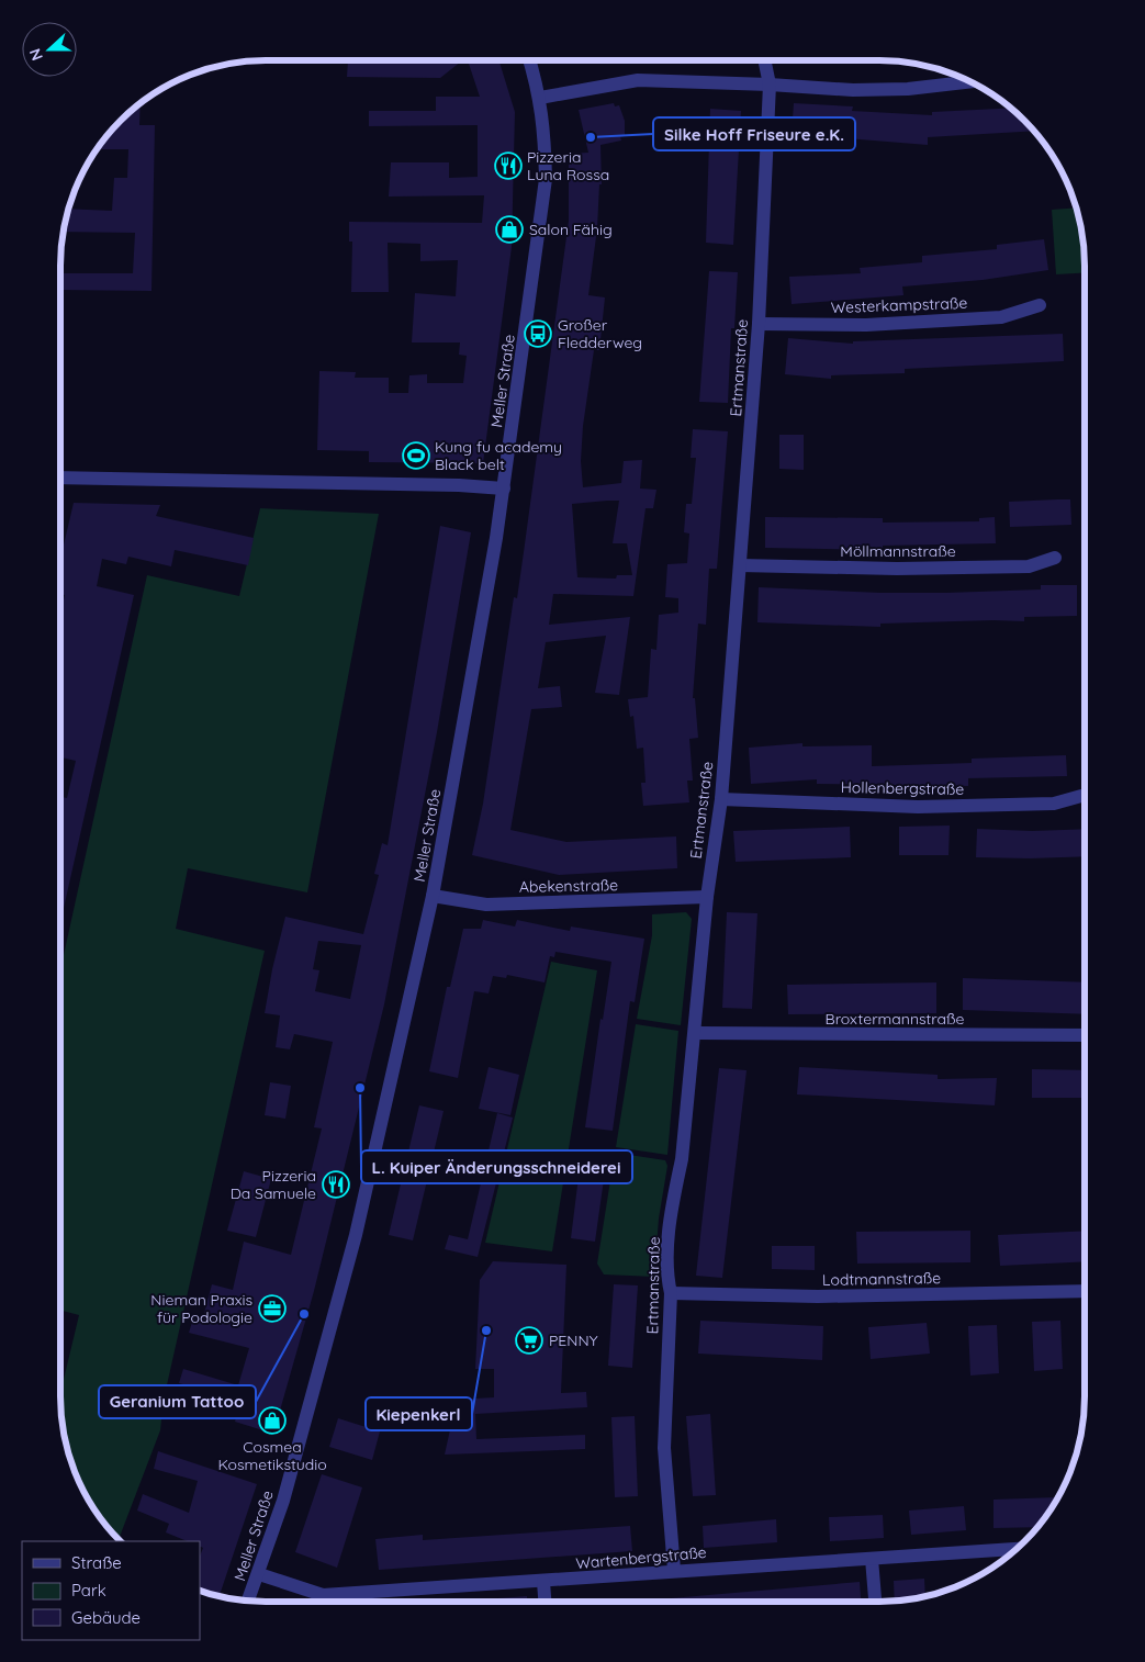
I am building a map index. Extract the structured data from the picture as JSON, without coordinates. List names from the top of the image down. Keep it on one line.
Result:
{"streets":{"street":["Westerkampstraße","Ertmanstraße","Meller Straße","Möllmannstraße","Hollenbergstraße","Abekenstraße","Broxtermannstraße","Lodtmannstraße","Wartenbergstraße"]},"crossings":[["Westerkampstraße","Ertmanstraße"],["Ertmanstraße","Möllmannstraße"],["Ertmanstraße","Hollenbergstraße"],["Ertmanstraße","Abekenstraße"],["Ertmanstraße","Broxtermannstraße"],["Ertmanstraße","Lodtmannstraße"],["Ertmanstraße","Wartenbergstraße"],["Meller Straße","Abekenstraße"],["Meller Straße","Wartenbergstraße"]],"places":{"other":["Silke Hoff Friseure e.K.","L. Kuiper Änderungsschneiderei","Geranium Tattoo","Kiepenkerl"],"restaurant":["Pizzeria Luna Rossa","Pizzeria Da Samuele"],"shop":["Salon Fähig","Cosmea Kosmetikstudio"],"bus stop":["Großer Fledderweg"],"sports":["Kung fu academy Black belt"],"office":["Nieman Praxis für Podologie"],"supermarket":["PENNY"]},"legend":["Straße","Park","Gebäude"],"north":"left"}
